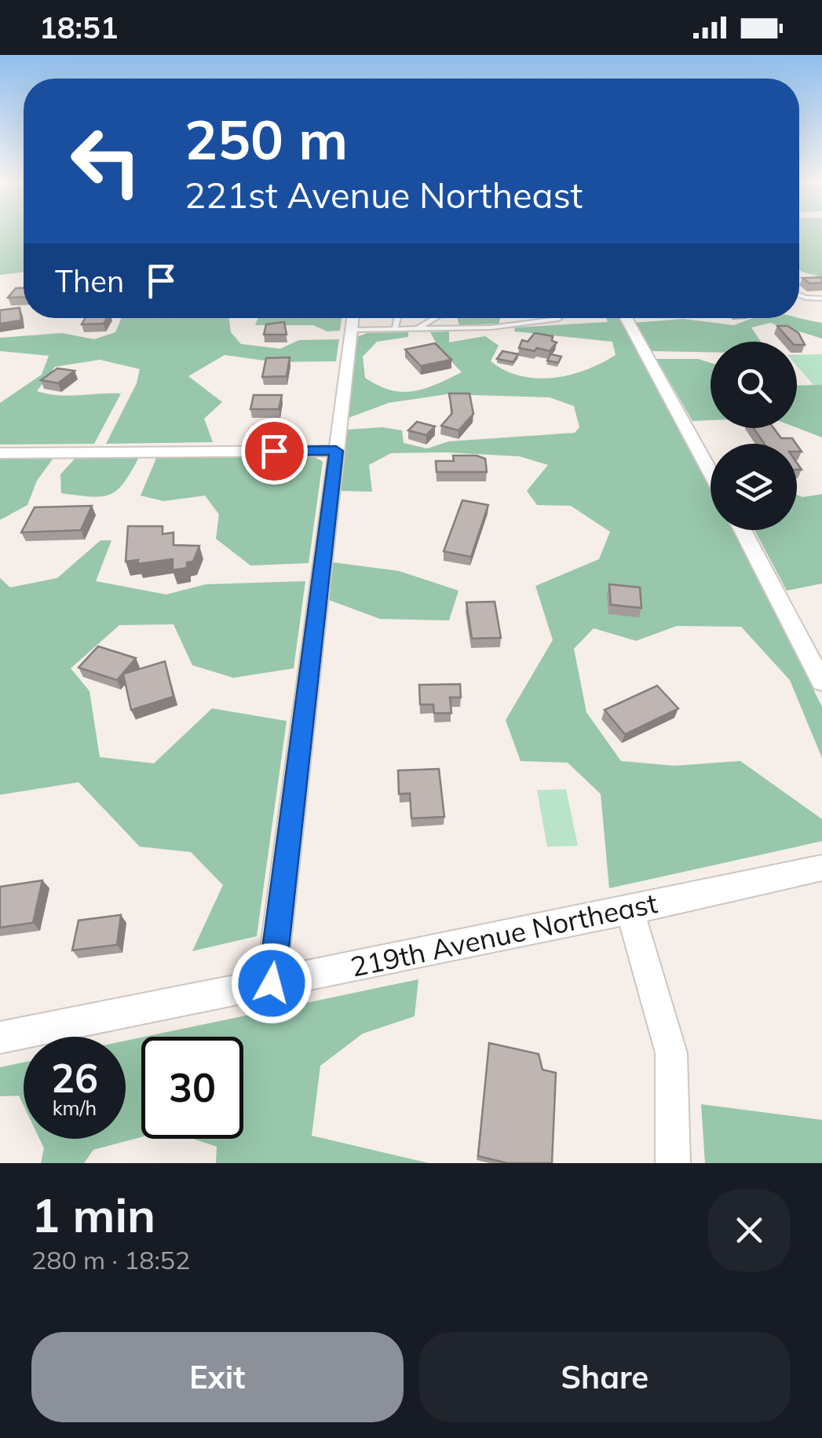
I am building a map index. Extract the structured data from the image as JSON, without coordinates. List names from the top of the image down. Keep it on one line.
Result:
{"streets":{"street":["219th Avenue Northeast"]},"page":{"status":"18:51","turn":["250 m","221st Avenue Northeast"],"then":"Then","speed":"26 km/h","limit":"30","heading":["1 min","280 m · 18:52"],"buttons":["Exit","Share"]}}
